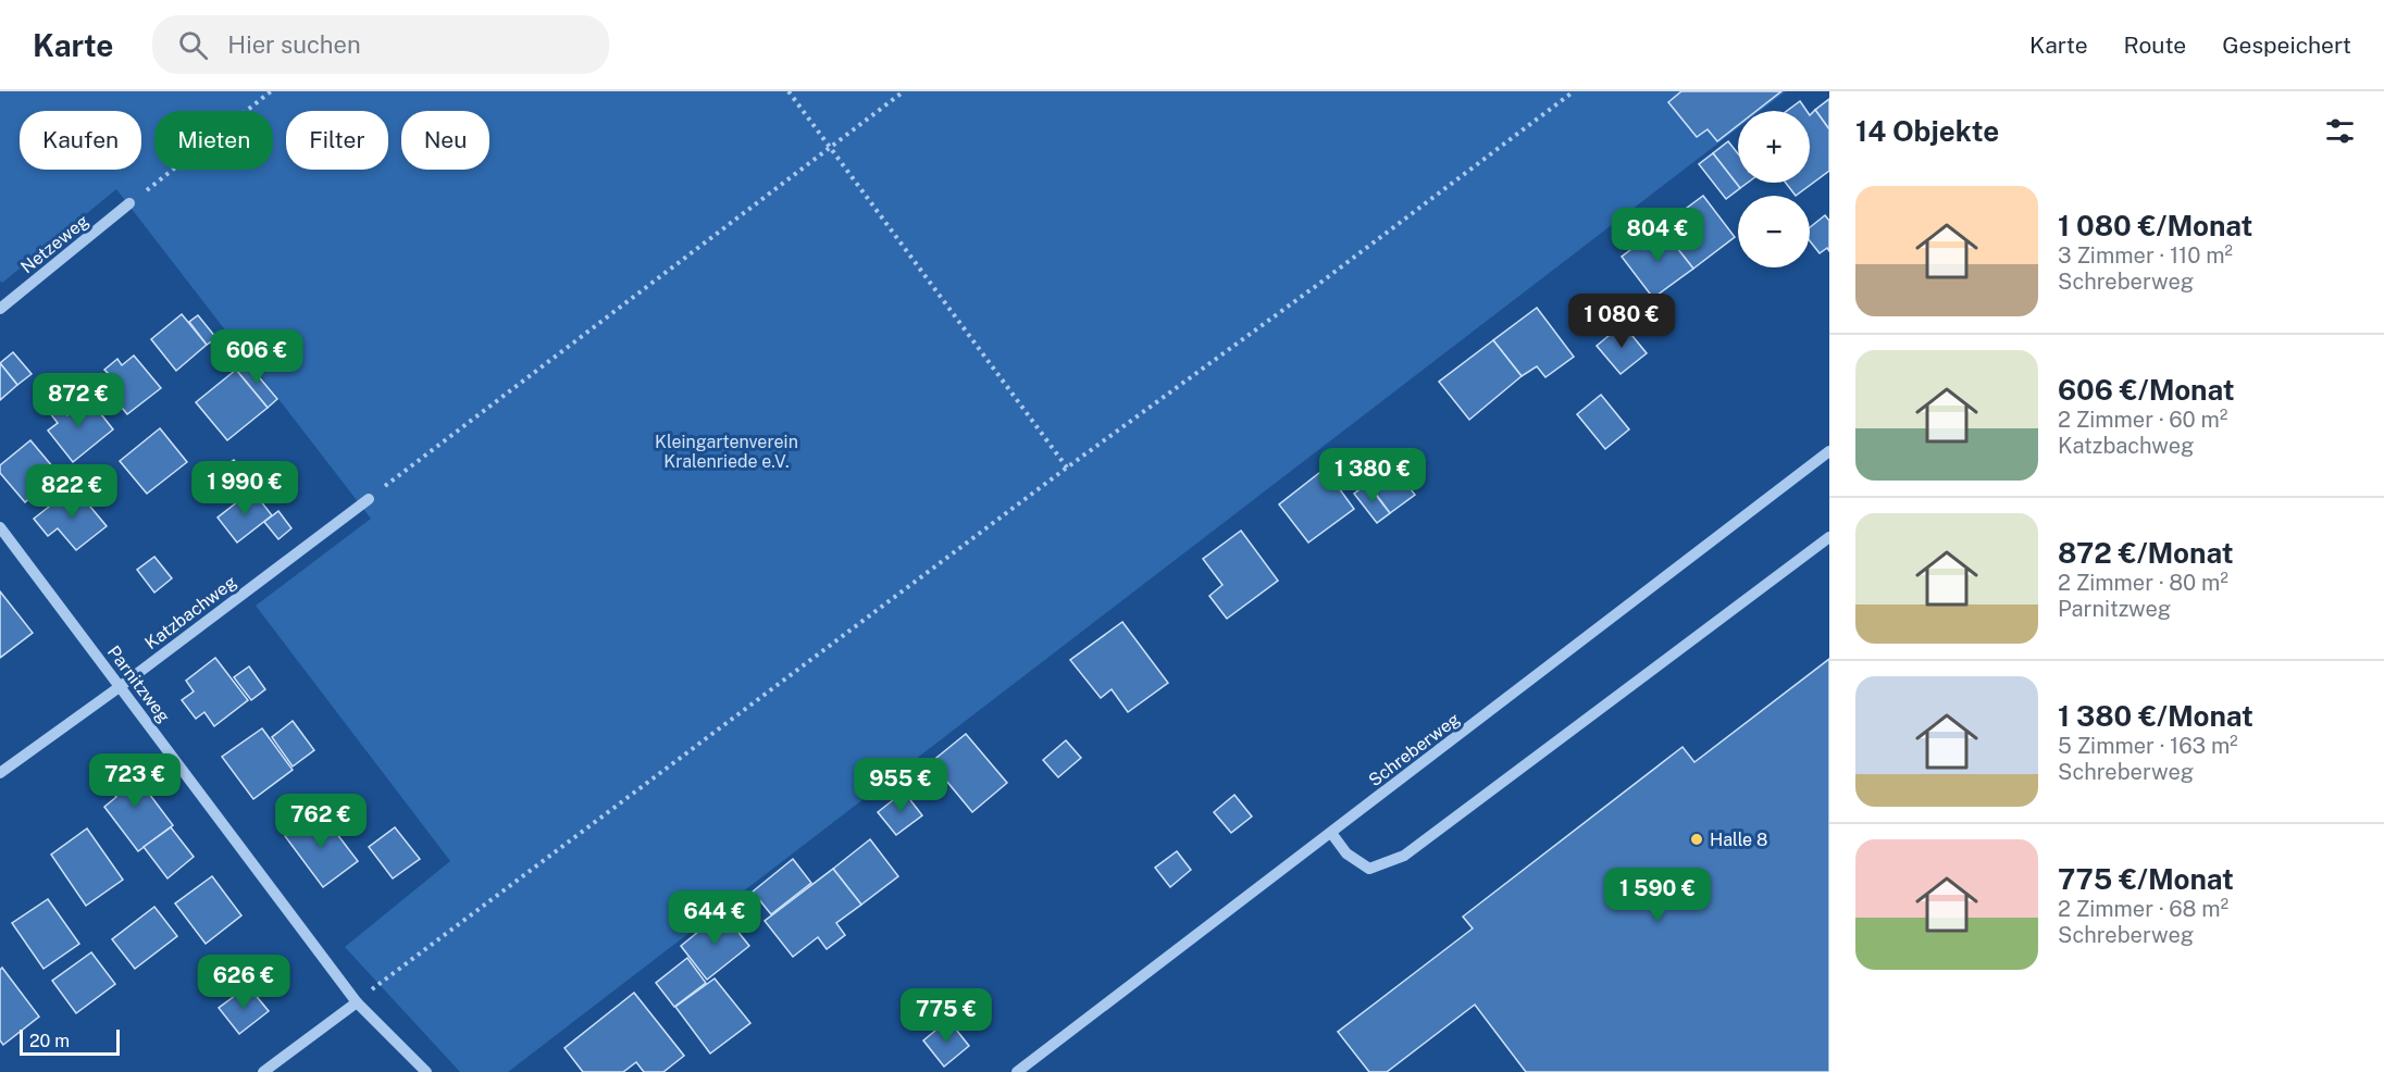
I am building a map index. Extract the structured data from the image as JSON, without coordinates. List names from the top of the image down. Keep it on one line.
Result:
{"streets":{"street":["Netzeweg","Katzbachweg","Parnitzweg","Schreberweg"]},"crossings":[["Katzbachweg","Parnitzweg"]],"parks":["Kleingartenverein Kralenriede e.V."],"places":["Halle 8"],"scale_bar":"20 m","page":{"header":"Karte","search":"Hier suchen","nav":["Karte","Route","Gespeichert"],"heading":"14 Objekte","map_buttons":["+","−"],"chip":["Kaufen","Mieten","Filter","Neu"],"list":[{"name":"1 080 €/Monat","note":"3 Zimmer · 110 m² · Schreberweg"},{"name":"606 €/Monat","note":"2 Zimmer · 60 m² · Katzbachweg"},{"name":"872 €/Monat","note":"2 Zimmer · 80 m² · Parnitzweg"},{"name":"1 380 €/Monat","note":"5 Zimmer · 163 m² · Schreberweg"},{"name":"775 €/Monat","note":"2 Zimmer · 68 m² · Schreberweg"}],"price":["804 €","1 080 €","606 €","872 €","1 380 €","1 990 €","822 €","723 €","955 €","762 €","1 590 €","644 €","626 €","775 €"],"scale":"20 m"}}
